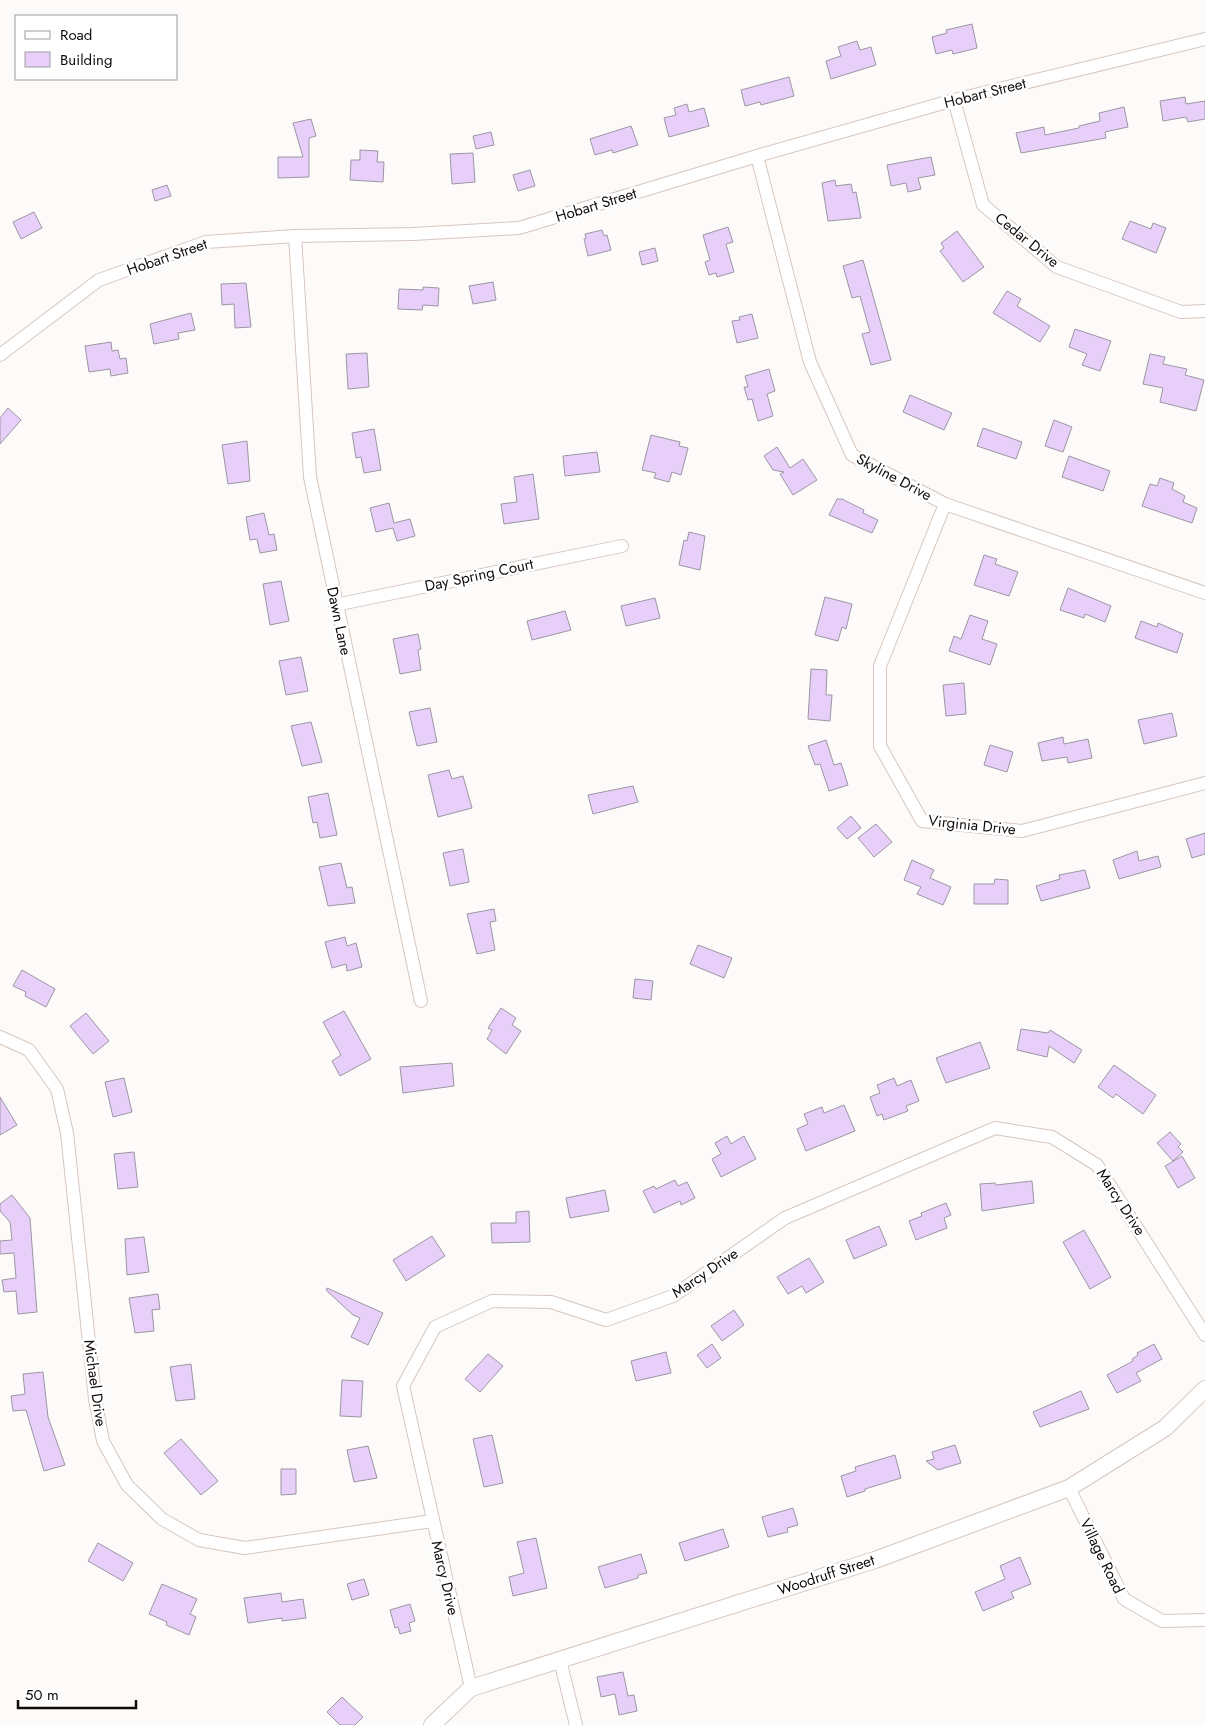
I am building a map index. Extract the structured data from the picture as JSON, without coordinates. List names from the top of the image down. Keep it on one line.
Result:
{"streets":{"street":["Hobart Street","Cedar Drive","Skyline Drive","Day Spring Court","Dawn Lane","Virginia Drive","Marcy Drive","Michael Drive","Village Road","Woodruff Street"]},"crossings":[["Hobart Street","Cedar Drive"],["Hobart Street","Skyline Drive"],["Hobart Street","Dawn Lane"],["Skyline Drive","Virginia Drive"],["Day Spring Court","Dawn Lane"],["Marcy Drive","Michael Drive"],["Marcy Drive","Woodruff Street"],["Village Road","Woodruff Street"]],"legend":["Road","Building"],"scale_bar":"50 m"}
